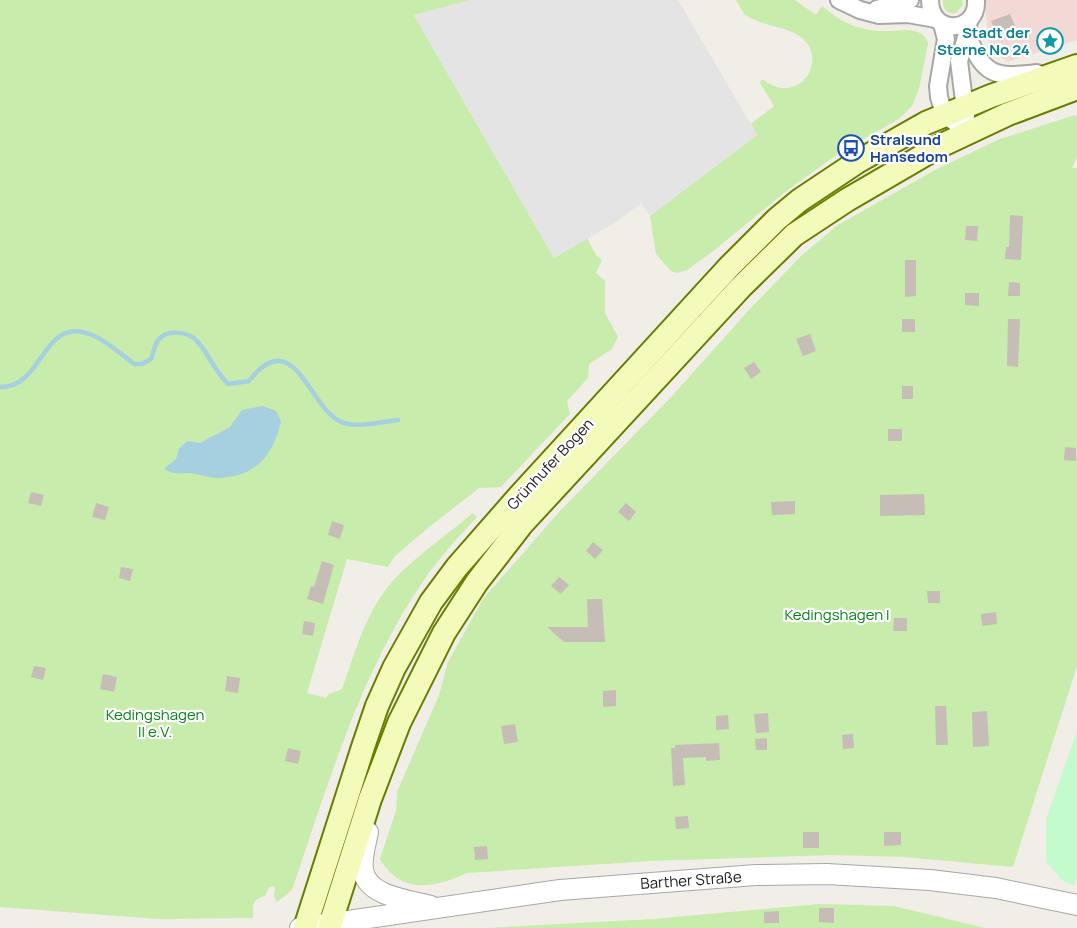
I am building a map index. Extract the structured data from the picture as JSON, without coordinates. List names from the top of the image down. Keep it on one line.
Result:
{"streets":{"main road":["Grünhufer Bogen"],"street":["Barther Straße"]},"crossings":[["Grünhufer Bogen","Barther Straße"]],"parks":["Kedingshagen I","Kedingshagen II e.V."],"places":{"place":["Stadt der Sterne No 24"],"bus stop":["Stralsund Hansedom"]}}
